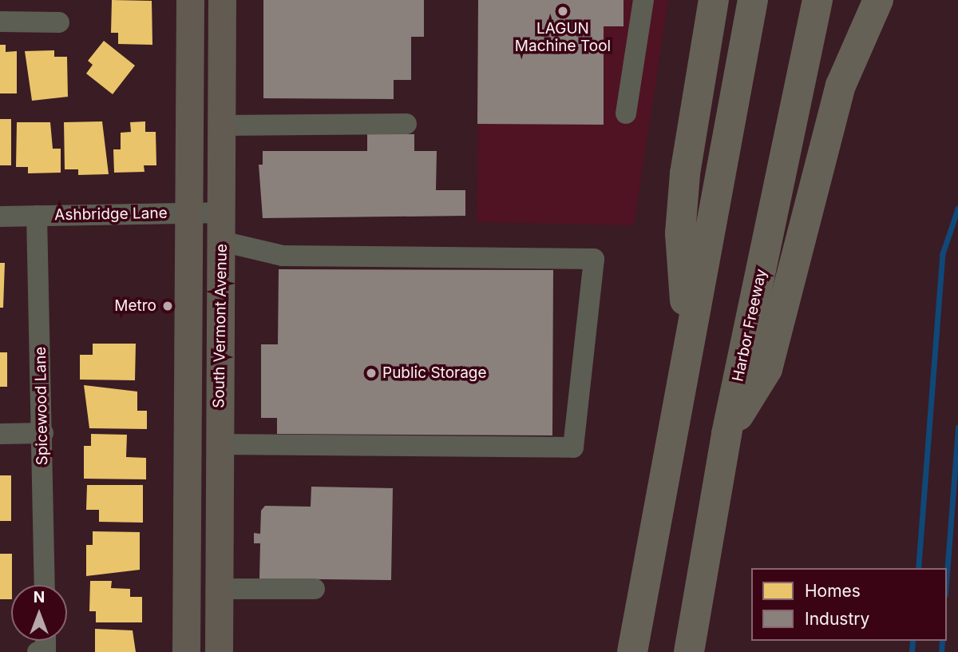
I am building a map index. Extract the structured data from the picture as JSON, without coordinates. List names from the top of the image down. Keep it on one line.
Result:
{"streets":{"highway":["Harbor Freeway"],"main road":["South Vermont Avenue"],"street":["Ashbridge Lane","Spicewood Lane"]},"crossings":[["Ashbridge Lane","South Vermont Avenue"],["Ashbridge Lane","Spicewood Lane"]],"places":["LAGUN Machine Tool","Metro","Public Storage"],"legend":["Homes","Industry"],"north":"top"}
